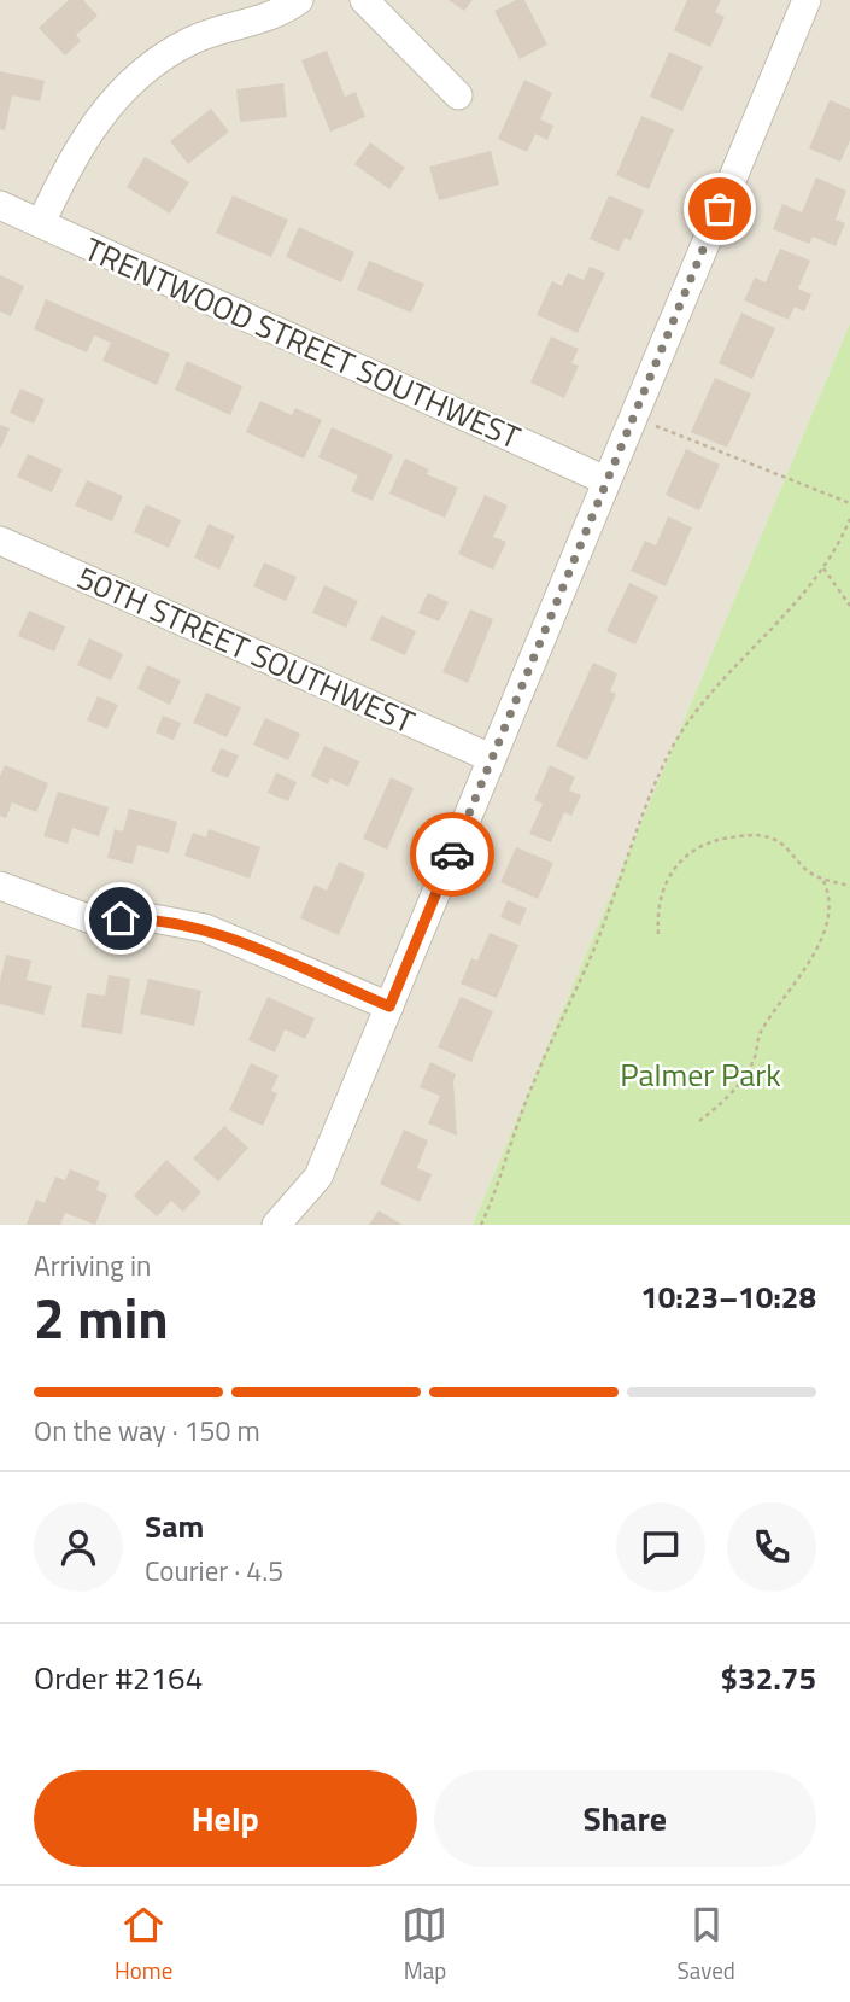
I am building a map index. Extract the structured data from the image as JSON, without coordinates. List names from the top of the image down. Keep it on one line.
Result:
{"streets":{"street":["TRENTWOOD STREET SOUTHWEST","50TH STREET SOUTHWEST"]},"parks":["Palmer Park"],"page":{"heading":["2 min","Arriving in","10:23–10:28"],"panel":["Sam","Courier · 4.5","Order #2164","$32.75"],"bar":"On the way · 150 m","buttons":["Help","Share"],"tabs":["Home","Map","Saved"]}}
